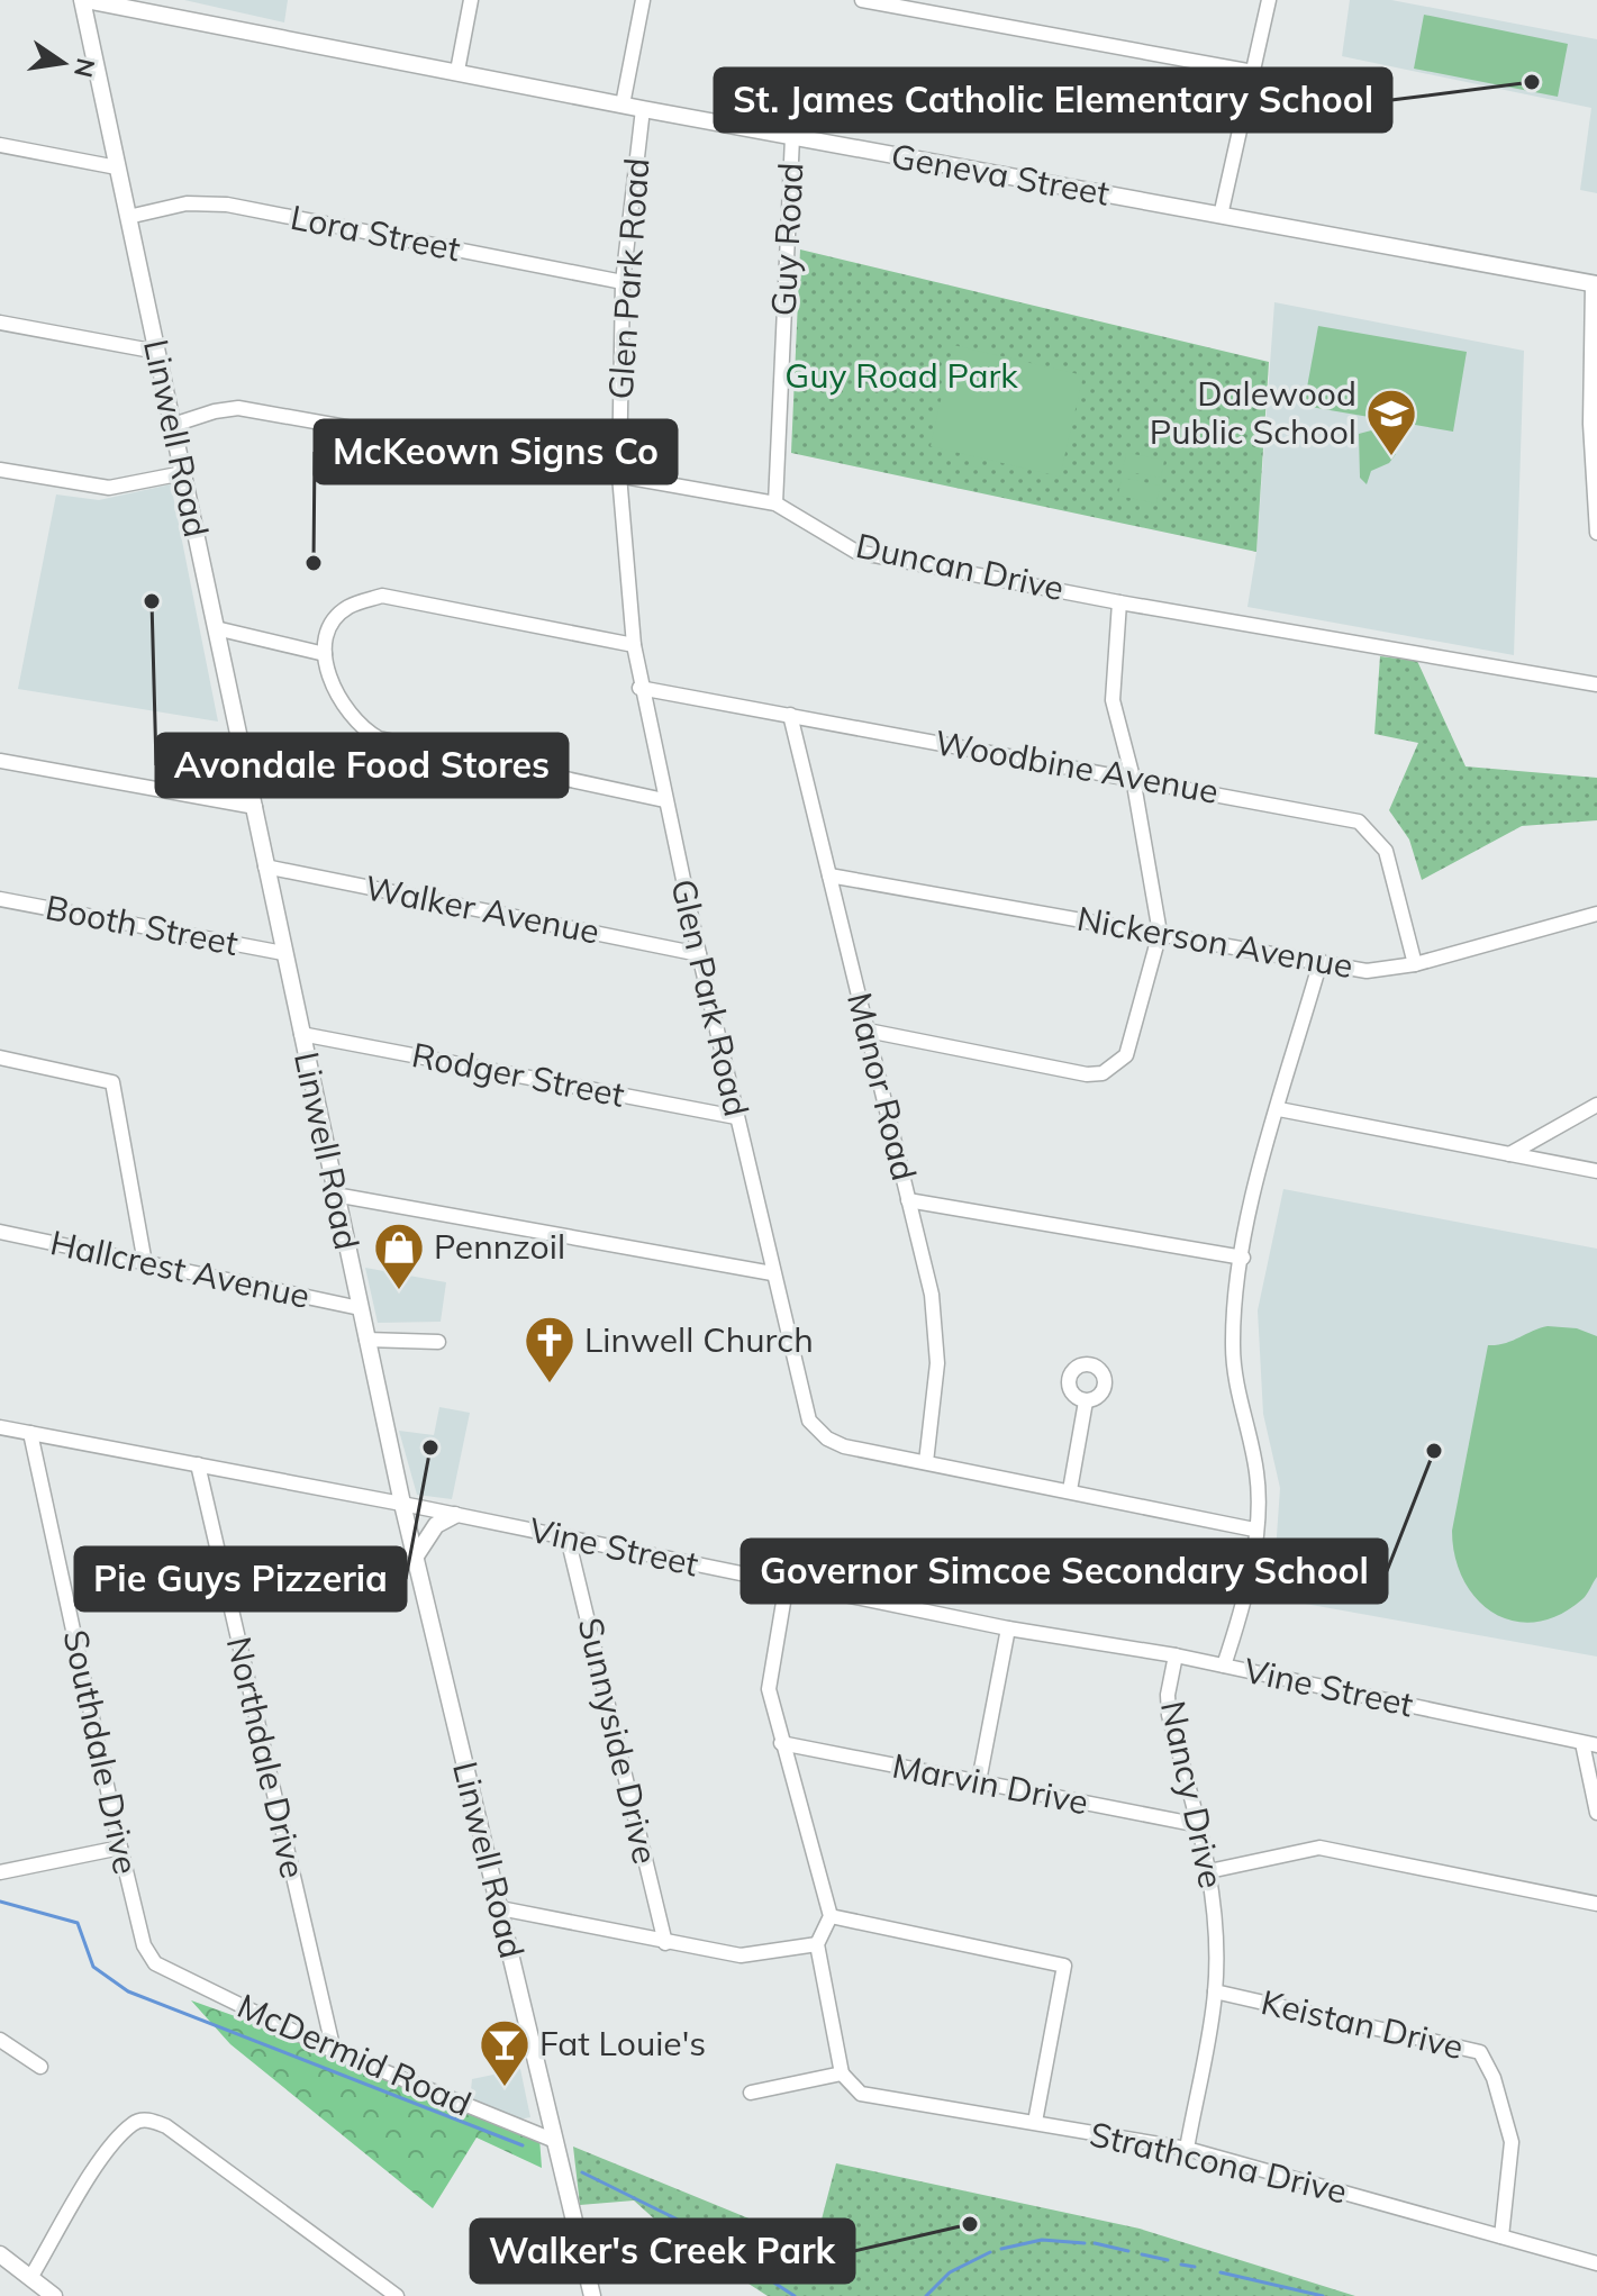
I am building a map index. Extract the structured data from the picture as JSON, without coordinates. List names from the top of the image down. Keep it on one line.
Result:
{"streets":{"main road":["Geneva Street","Linwell Road"],"street":["Lora Street","Guy Road","Glen Park Road","Duncan Drive","Woodbine Avenue","Walker Avenue","Booth Street","Nickerson Avenue","Rodger Street","Manor Road","Hallcrest Avenue","Vine Street","Sunnyside Drive","Southdale Drive","Northdale Drive","Marvin Drive","Nancy Drive","Keistan Drive","McDermid Road","Strathcona Drive"]},"crossings":[["Geneva Street","Guy Road"],["Geneva Street","Glen Park Road"],["Geneva Street","Linwell Road"],["Lora Street","Glen Park Road"],["Lora Street","Linwell Road"],["Guy Road","Duncan Drive"],["Glen Park Road","Duncan Drive"],["Glen Park Road","Woodbine Avenue"],["Glen Park Road","Walker Avenue"],["Glen Park Road","Rodger Street"],["Glen Park Road","Manor Road"],["Linwell Road","Duncan Drive"],["Linwell Road","Walker Avenue"],["Linwell Road","Booth Street"],["Linwell Road","Rodger Street"],["Linwell Road","Hallcrest Avenue"],["Linwell Road","Vine Street"],["Linwell Road","McDermid Road"],["Woodbine Avenue","Nickerson Avenue"],["Woodbine Avenue","Manor Road"],["Nickerson Avenue","Manor Road"],["Vine Street","Sunnyside Drive"],["Vine Street","Southdale Drive"],["Vine Street","Northdale Drive"],["Vine Street","Nancy Drive"],["Southdale Drive","McDermid Road"],["Northdale Drive","McDermid Road"],["Marvin Drive","Nancy Drive"],["Nancy Drive","Keistan Drive"],["Nancy Drive","Strathcona Drive"],["Keistan Drive","Strathcona Drive"]],"parks":["Guy Road Park"],"places":{"other":["St. James Catholic Elementary School","McKeown Signs Co","Avondale Food Stores","Pie Guys Pizzeria","Governor Simcoe Secondary School","Walker's Creek Park"],"school or university":["Dalewood Public School"],"shop":["Pennzoil"],"church":["Linwell Church"],"bar":["Fat Louie's"]},"north":"right"}
